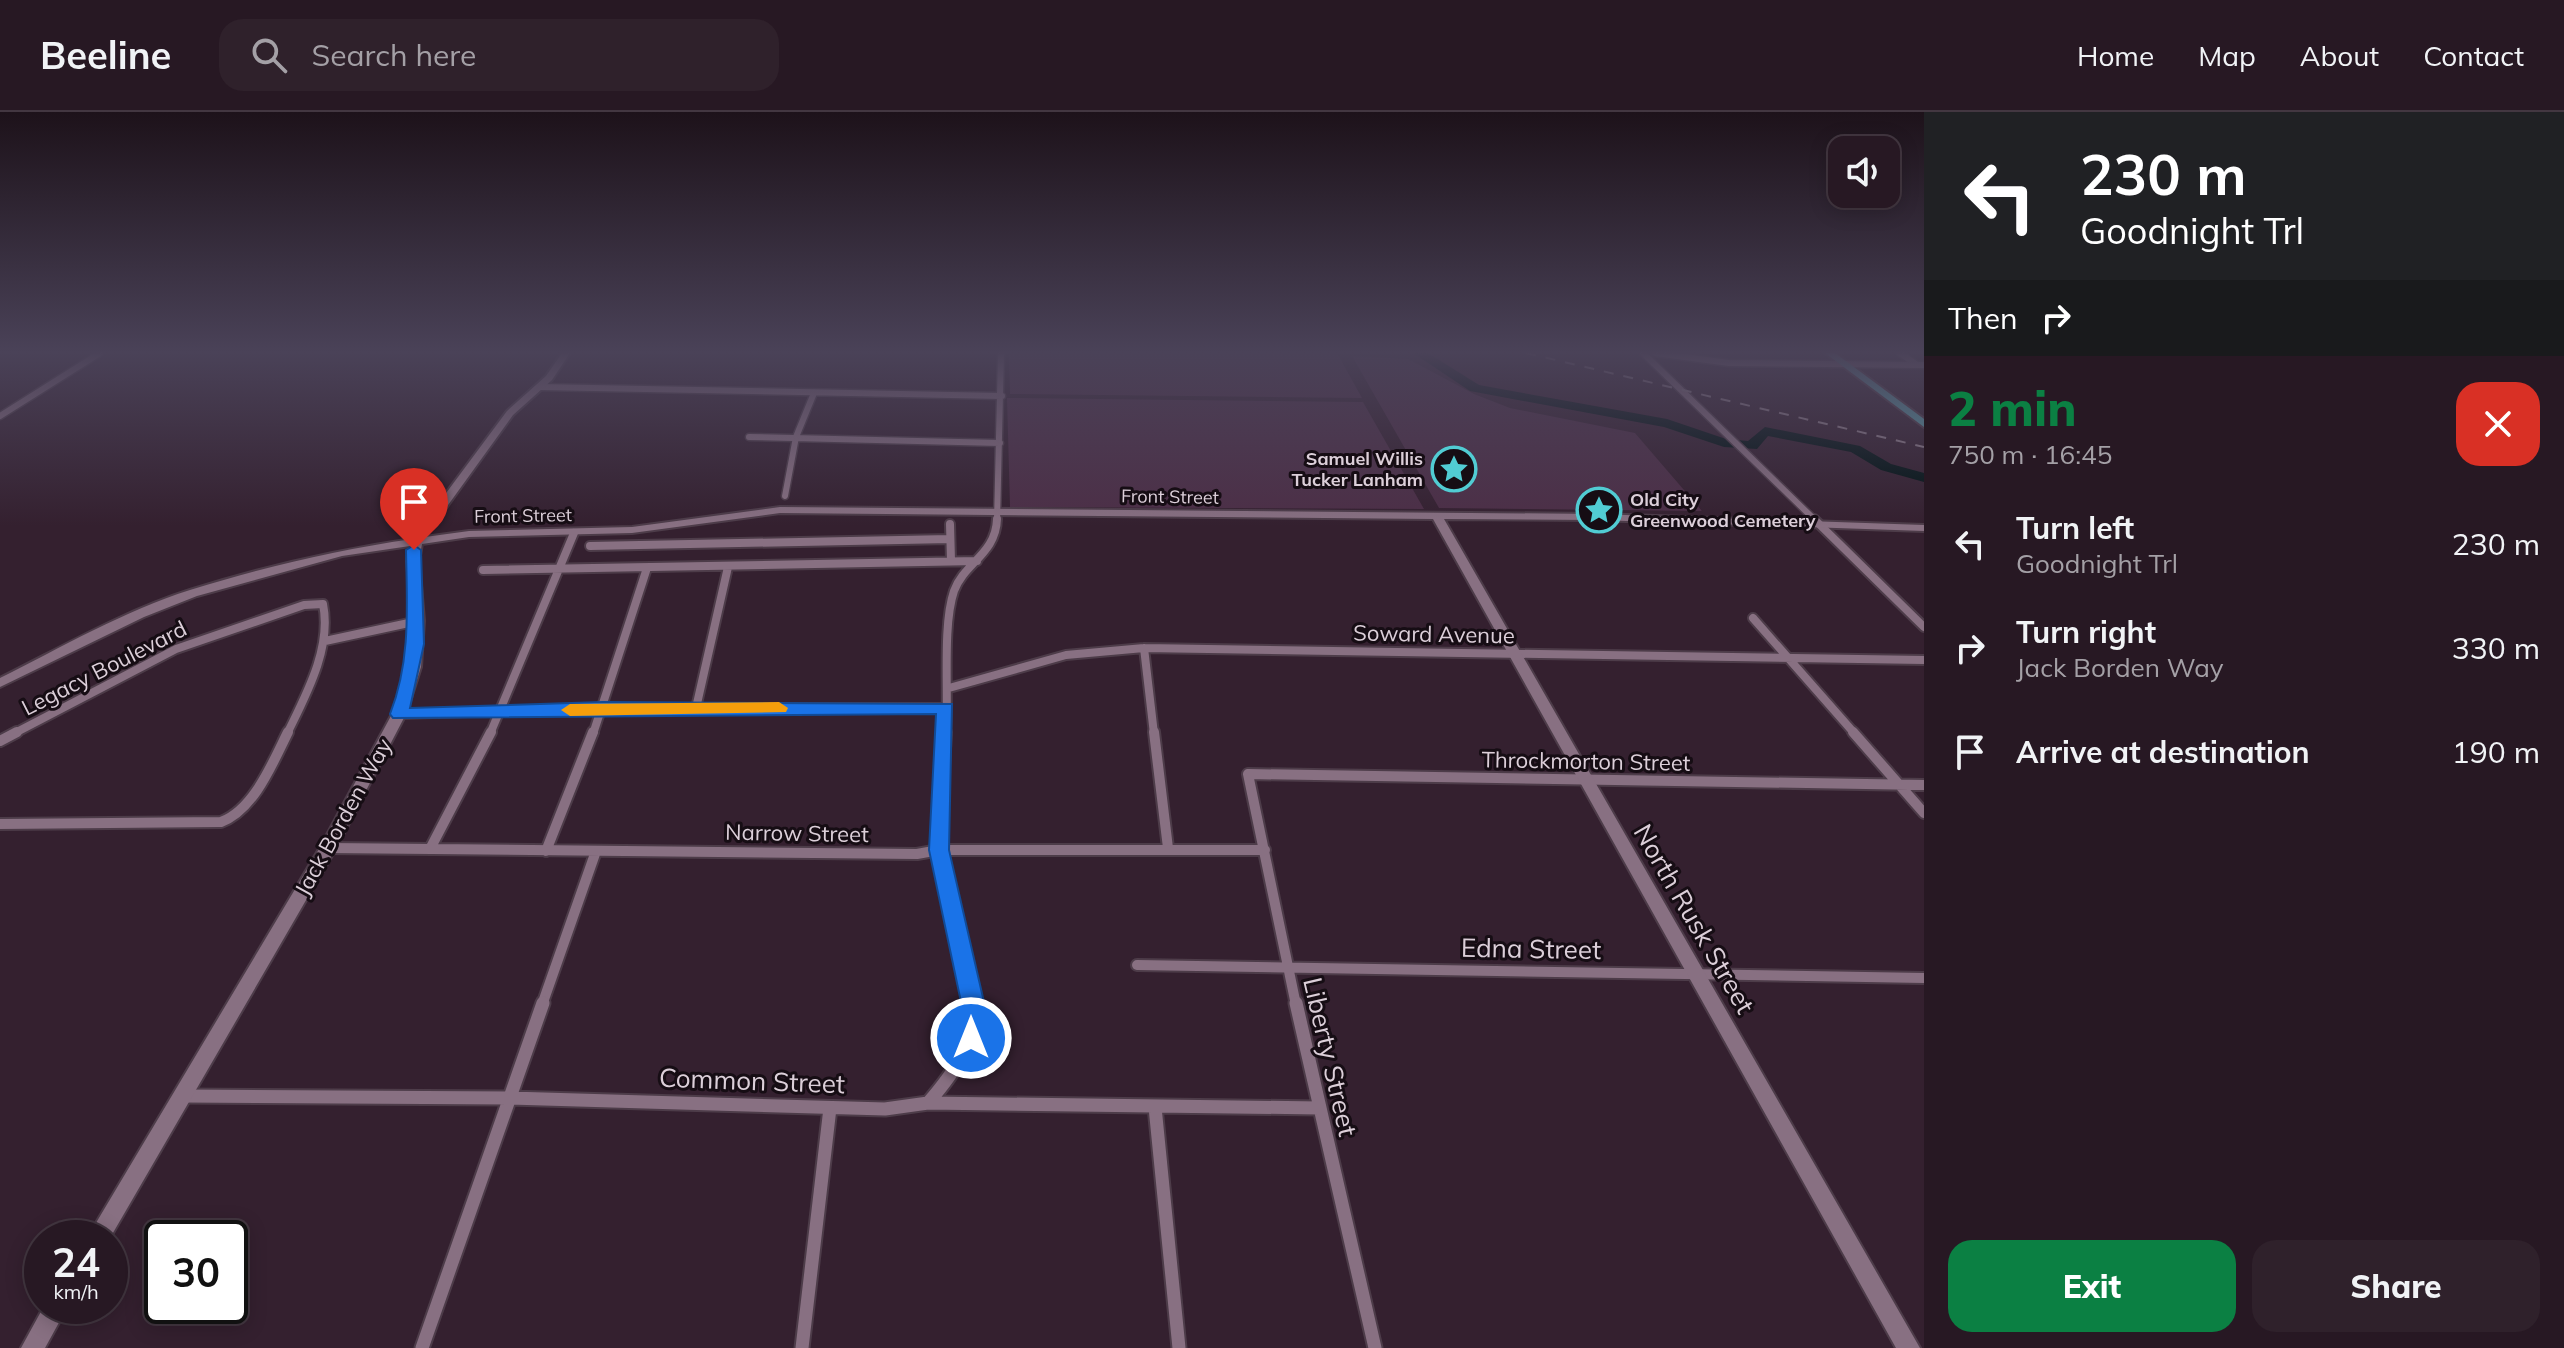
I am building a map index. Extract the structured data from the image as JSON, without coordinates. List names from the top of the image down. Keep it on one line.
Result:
{"streets":{"street":["Front Street","Soward Avenue","Legacy Boulevard","Throckmorton Street","Jack Borden Way","Narrow Street","North Rusk Street","Edna Street","Liberty Street","Common Street"]},"crossings":[["Front Street","Jack Borden Way"],["Front Street","North Rusk Street"],["Soward Avenue","North Rusk Street"],["Throckmorton Street","North Rusk Street"],["Throckmorton Street","Liberty Street"],["Jack Borden Way","Narrow Street"],["Jack Borden Way","Common Street"],["Narrow Street","Liberty Street"],["North Rusk Street","Edna Street"],["Edna Street","Liberty Street"],["Liberty Street","Common Street"]],"places":{"place":["Samuel Willis Tucker Lanham","Old City Greenwood Cemetery"]},"page":{"header":"Beeline","search":"Search here","nav":["Home","Map","About","Contact"],"turn":["230 m","Goodnight Trl"],"then":"Then","heading":["2 min","750 m · 16:45"],"list":[{"name":"Turn left","note":"Goodnight Trl","value":"230 m"},{"name":"Turn right","note":"Jack Borden Way","value":"330 m"},{"name":"Arrive at destination","value":"190 m"}],"speed":"24 km/h","limit":"30","buttons":["Exit","Share"]}}
